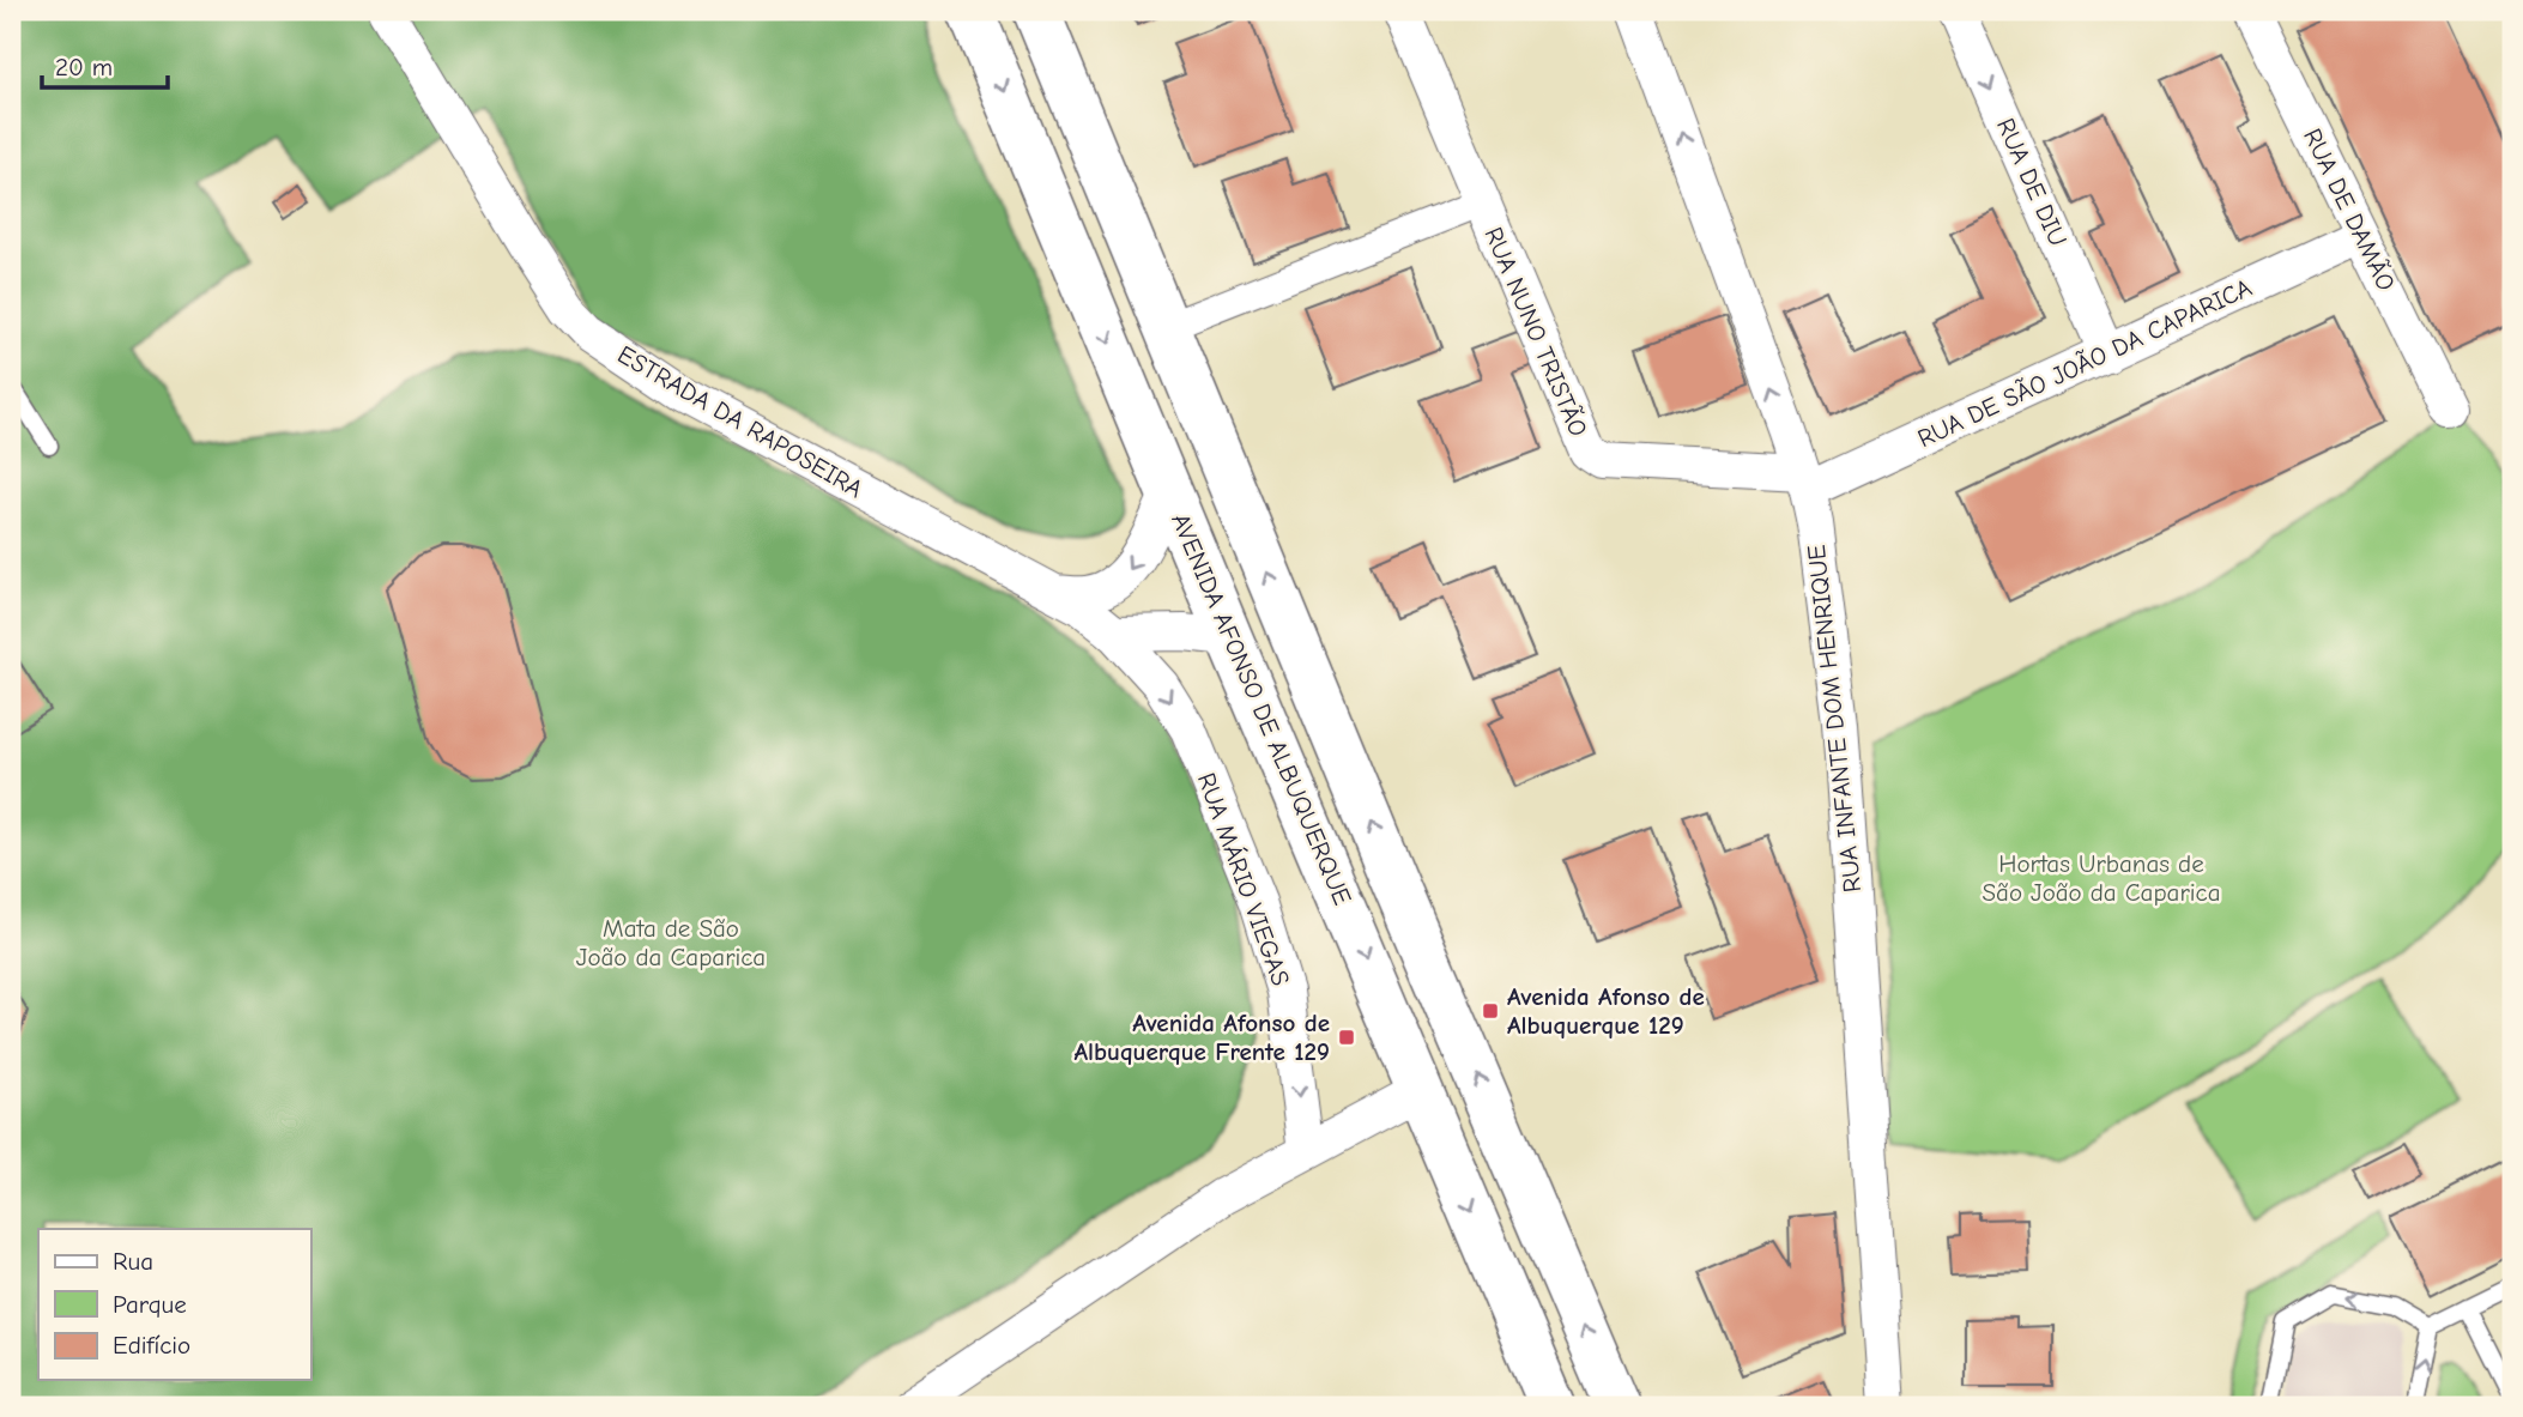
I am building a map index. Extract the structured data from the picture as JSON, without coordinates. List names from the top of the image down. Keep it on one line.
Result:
{"streets":{"main road":["AVENIDA AFONSO DE ALBUQUERQUE"],"street":["RUA DE DIU","RUA DE DAMÃO","RUA NUNO TRISTÃO","RUA DE SÃO JOÃO DA CAPARICA","ESTRADA DA RAPOSEIRA","RUA INFANTE DOM HENRIQUE","RUA MÁRIO VIEGAS"]},"crossings":[["RUA DE DIU","RUA DE SÃO JOÃO DA CAPARICA"],["RUA DE DAMÃO","RUA DE SÃO JOÃO DA CAPARICA"],["RUA NUNO TRISTÃO","RUA DE SÃO JOÃO DA CAPARICA"],["RUA NUNO TRISTÃO","RUA INFANTE DOM HENRIQUE"],["RUA DE SÃO JOÃO DA CAPARICA","RUA INFANTE DOM HENRIQUE"],["ESTRADA DA RAPOSEIRA","AVENIDA AFONSO DE ALBUQUERQUE"],["ESTRADA DA RAPOSEIRA","RUA MÁRIO VIEGAS"]],"one_way":["RUA DE DIU","RUA MÁRIO VIEGAS"],"parks":["Hortas Urbanas de São João da Caparica","Mata de São João da Caparica"],"places":{"transit":["Avenida Afonso de Albuquerque 129","Avenida Afonso de Albuquerque Frente 129"]},"legend":["Rua","Parque","Edifício"],"scale_bar":"20 m"}
